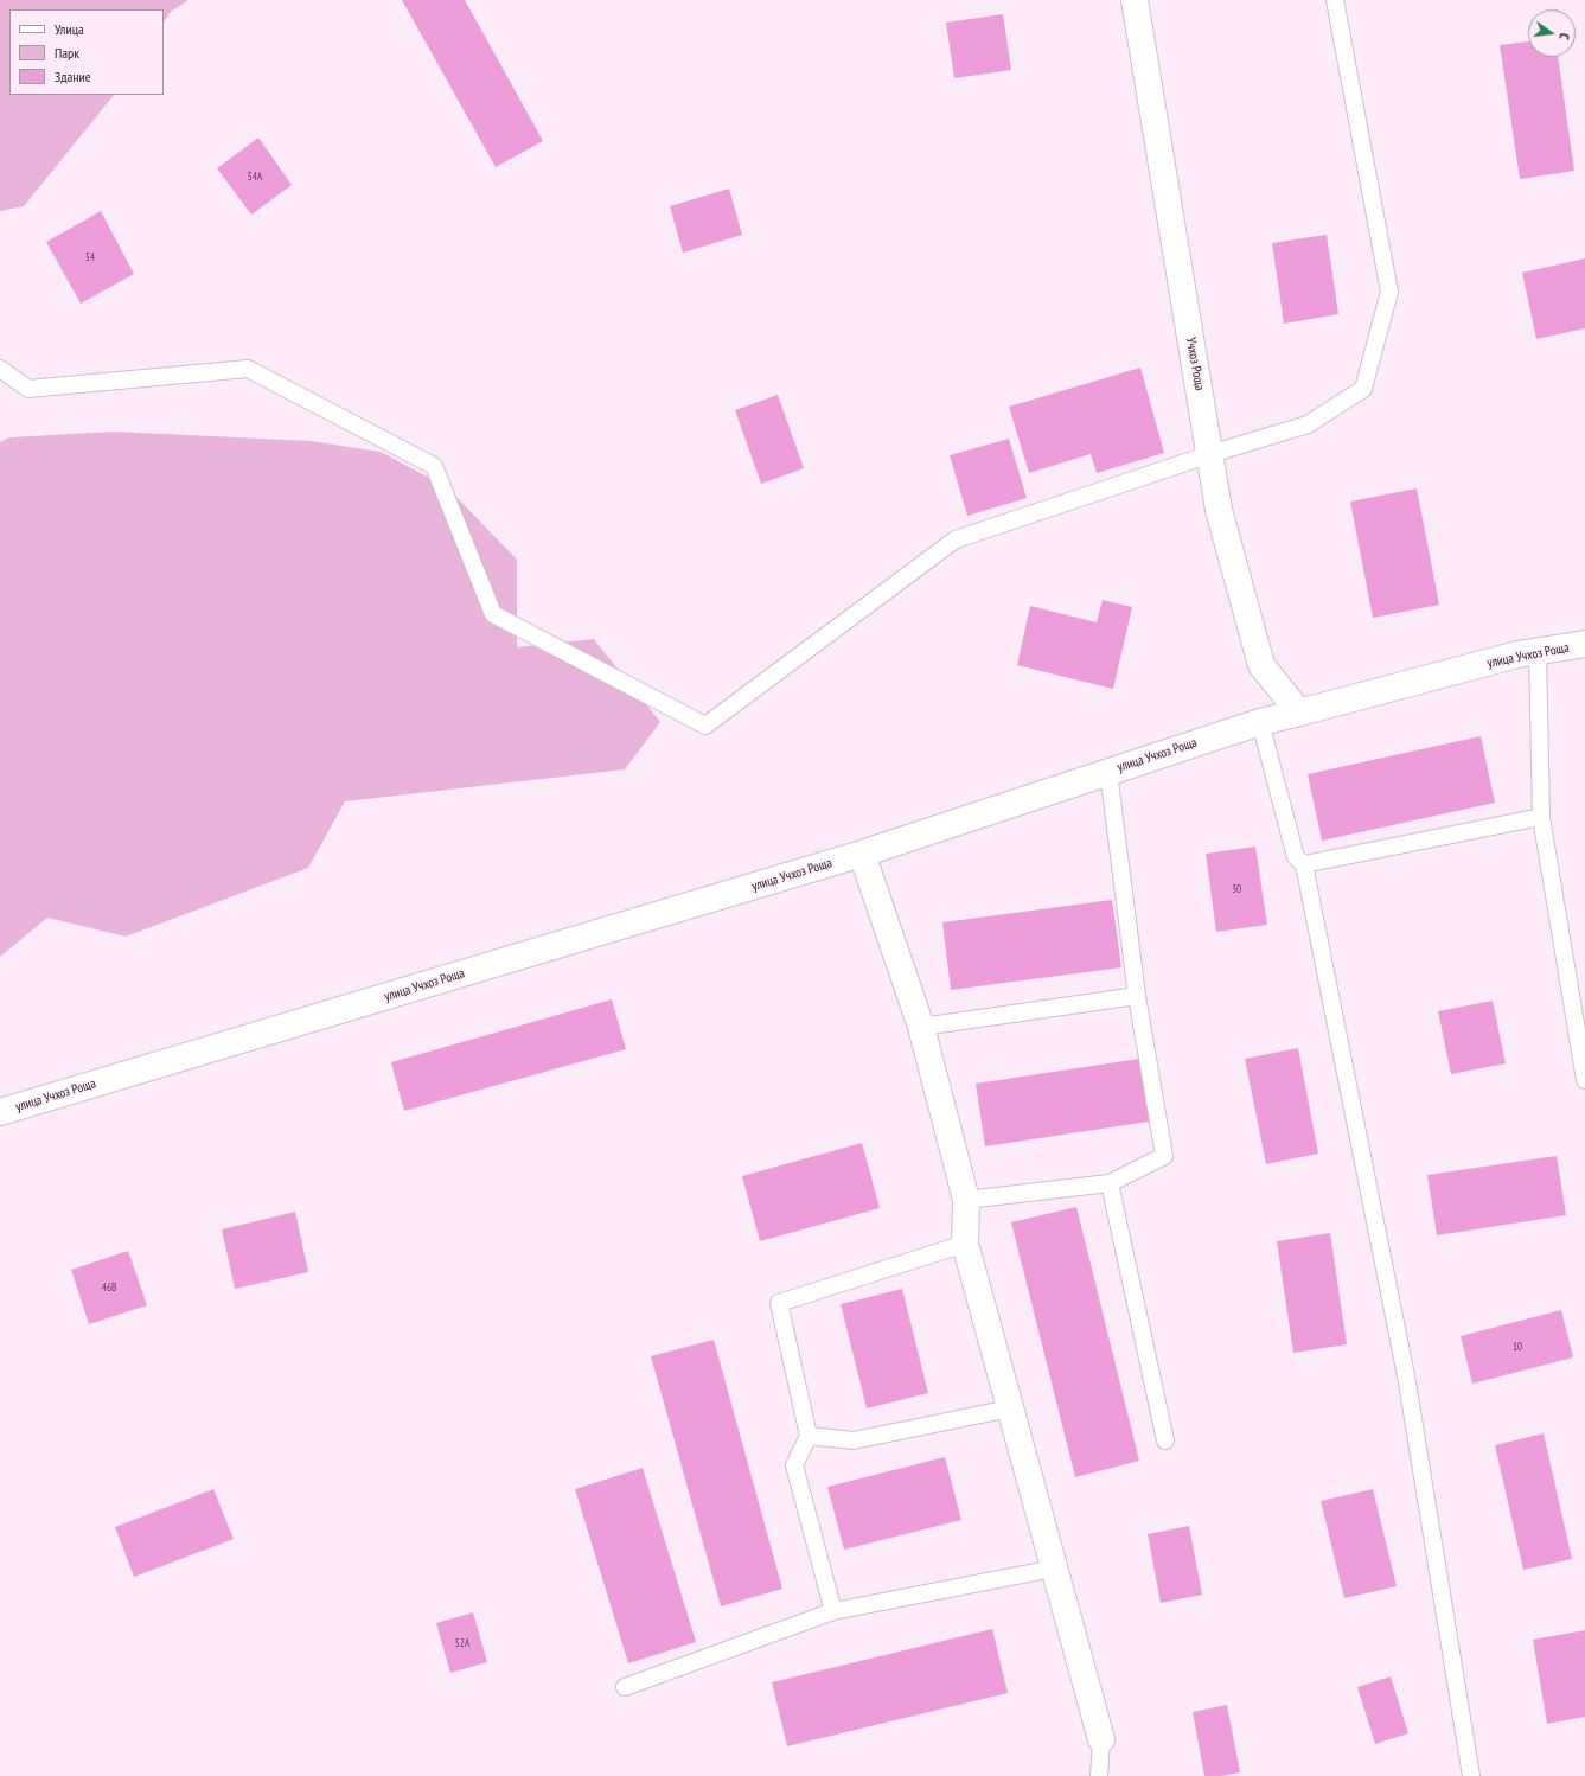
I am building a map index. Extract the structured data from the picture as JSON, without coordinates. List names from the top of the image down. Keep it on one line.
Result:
{"streets":{"street":["Учхоз Роща","улица Учхоз Роща"]},"crossings":[["Учхоз Роща","улица Учхоз Роща"]],"house_numbers":["54А","54","30","46В","10","52А"],"legend":["Улица","Парк","Здание"],"north":"right"}
